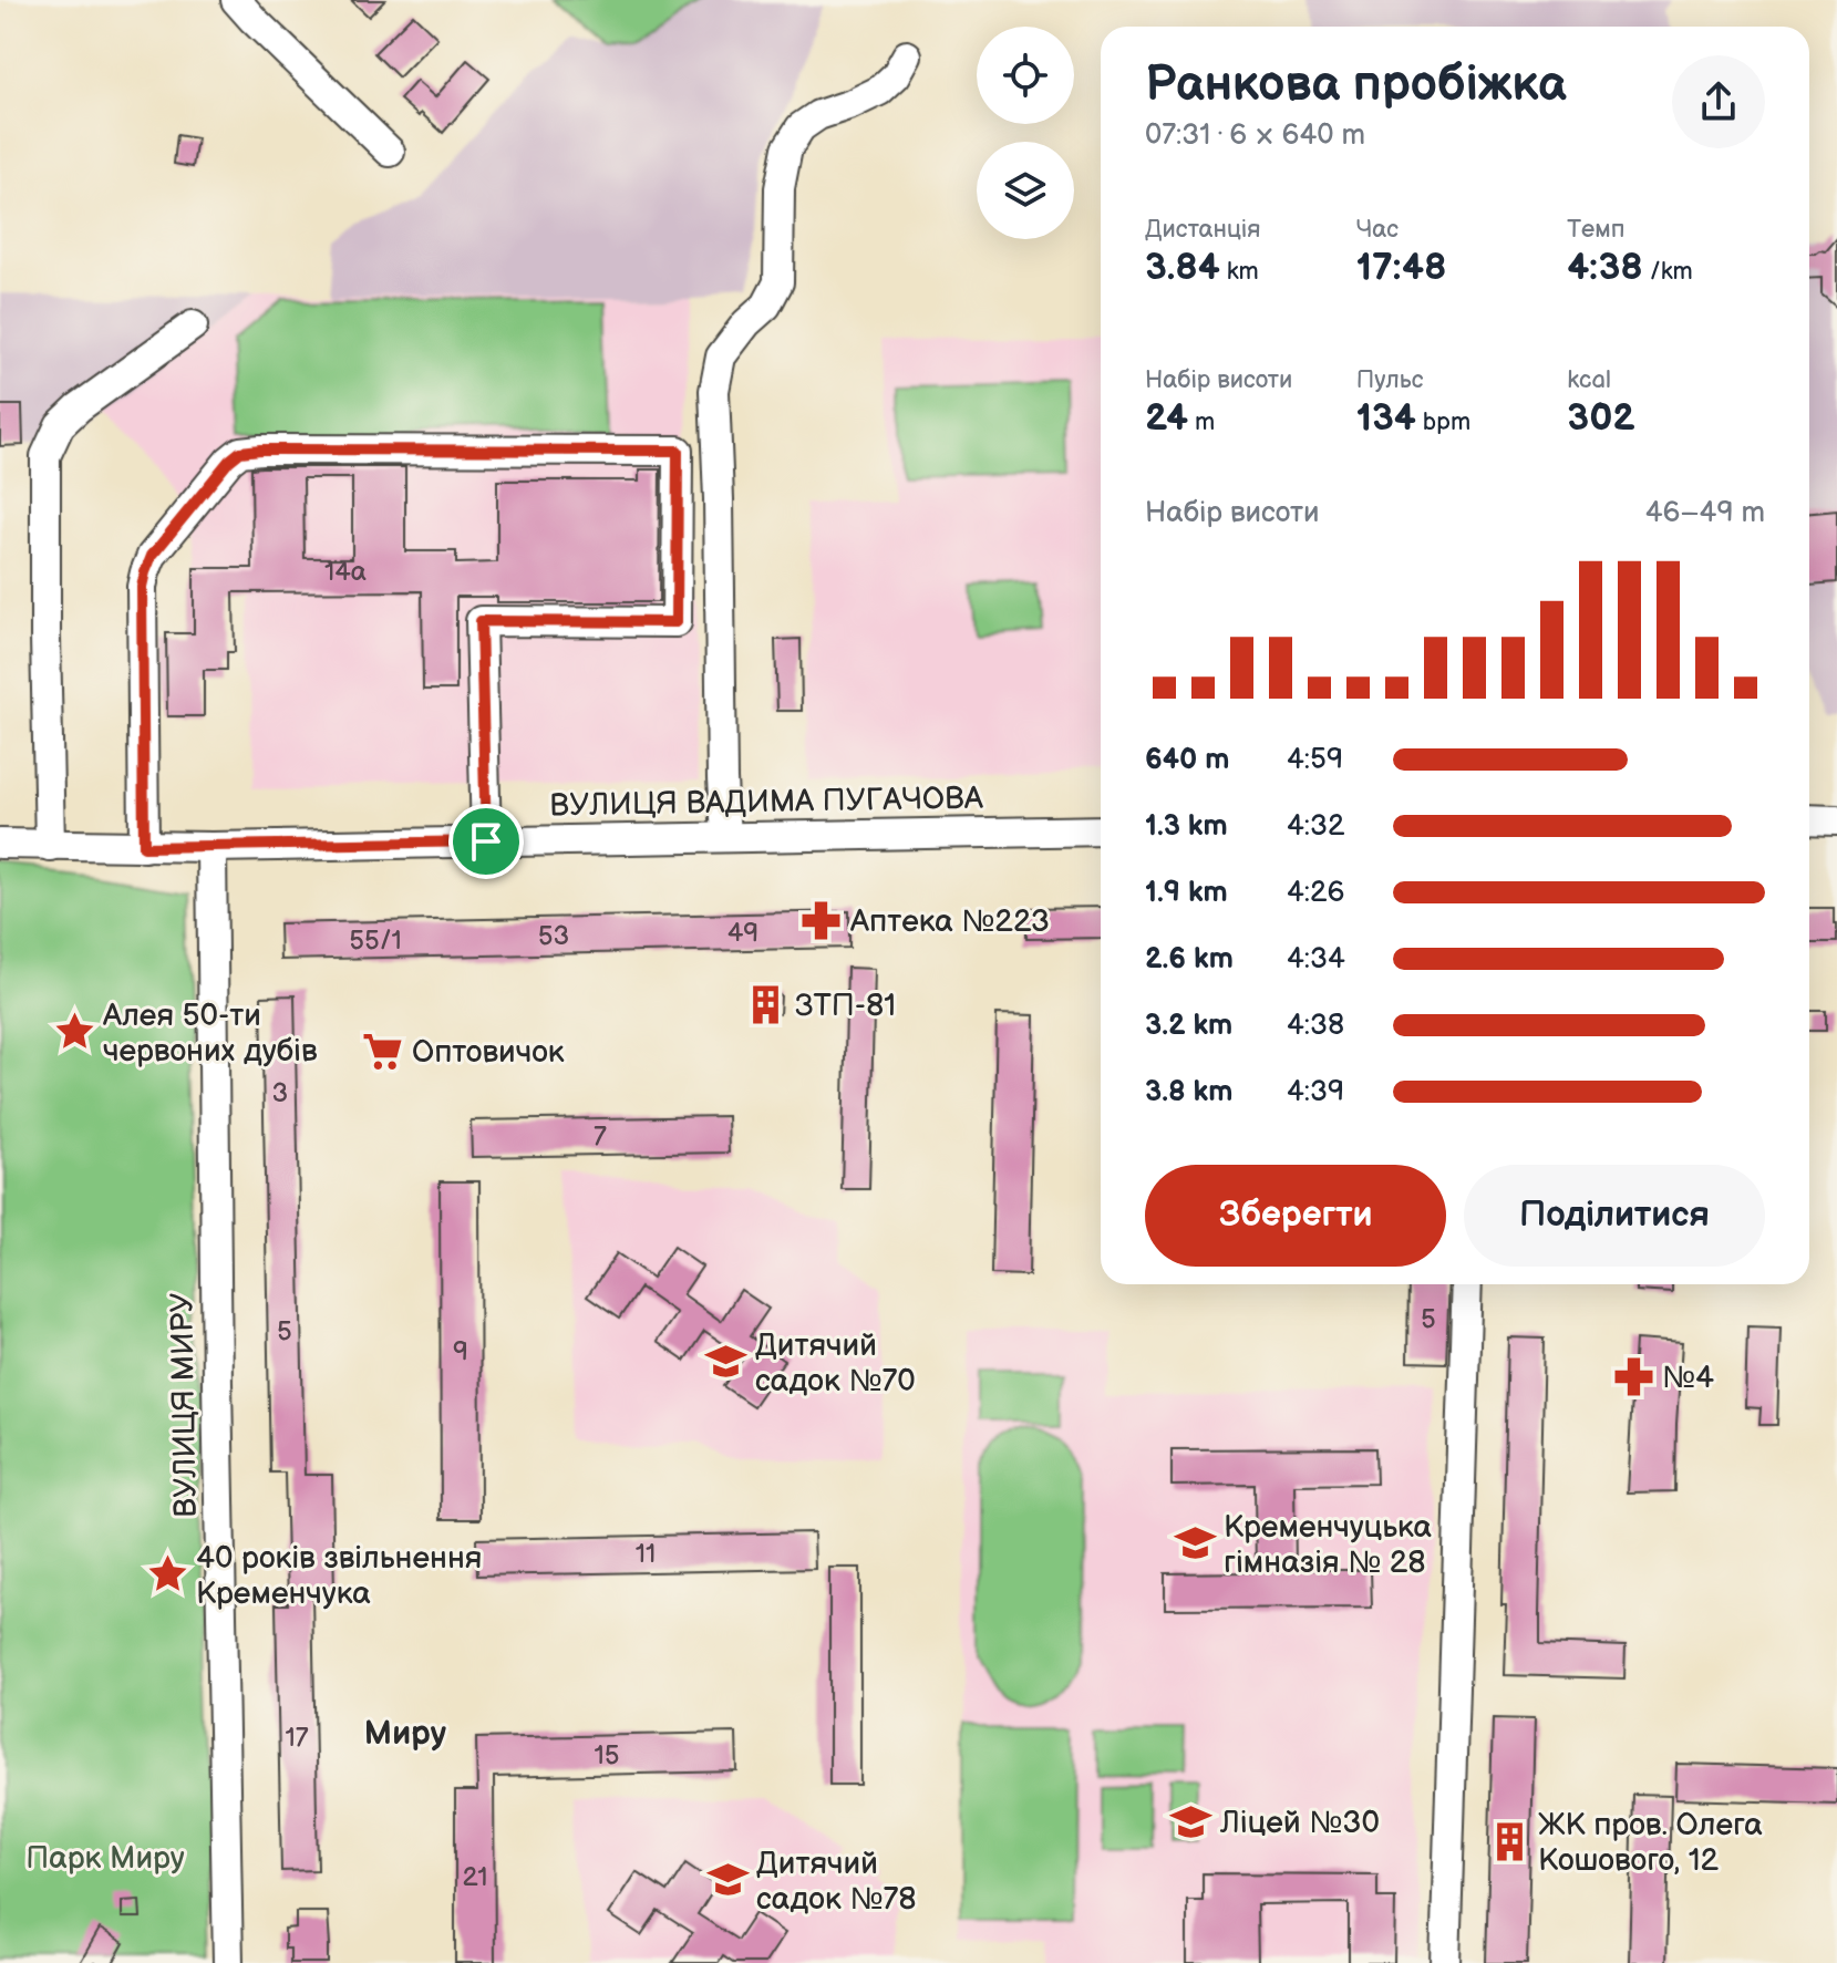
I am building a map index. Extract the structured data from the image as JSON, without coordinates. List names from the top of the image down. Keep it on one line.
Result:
{"streets":{"street":["ВУЛИЦЯ ВАДИМА ПУГАЧОВА","ВУЛИЦЯ МИРУ"]},"crossings":[["ВУЛИЦЯ ВАДИМА ПУГАЧОВА","ВУЛИЦЯ МИРУ"]],"districts":["Миру"],"parks":["Парк Миру"],"places":{"pharmacy":["Аптека №223","№4"],"building":["ЗТП-81","ЖК пров. Олега Кошового, 12"],"place":["Алея 50-ти червоних дубів","40 рокiв звiльнення Кременчука"],"supermarket":["Оптовичок"],"school or university":["Дитячий садок №70","Кременчуцька гімназія № 28","Ліцей №30","Дитячий садок №78"]},"house_numbers":["14а","49","53","55/1","3","7","5","5","9","11","17","15","21"],"page":{"heading":["Ранкова пробіжка","07:31 · 6 × 640 m"],"stats":[["Дистанція","3.84 km"],["Час","17:48"],["Темп","4:38 /km"],["Набір висоти","24 m"],["Пульс","134 bpm"],["kcal","302"]],"chart":["Набір висоти","46–49 m"],"list":[{"name":"640 m","note":"4:59"},{"name":"1.3 km","note":"4:32"},{"name":"1.9 km","note":"4:26"},{"name":"2.6 km","note":"4:34"},{"name":"3.2 km","note":"4:38"},{"name":"3.8 km","note":"4:39"}],"buttons":["Зберегти","Поділитися"]}}
